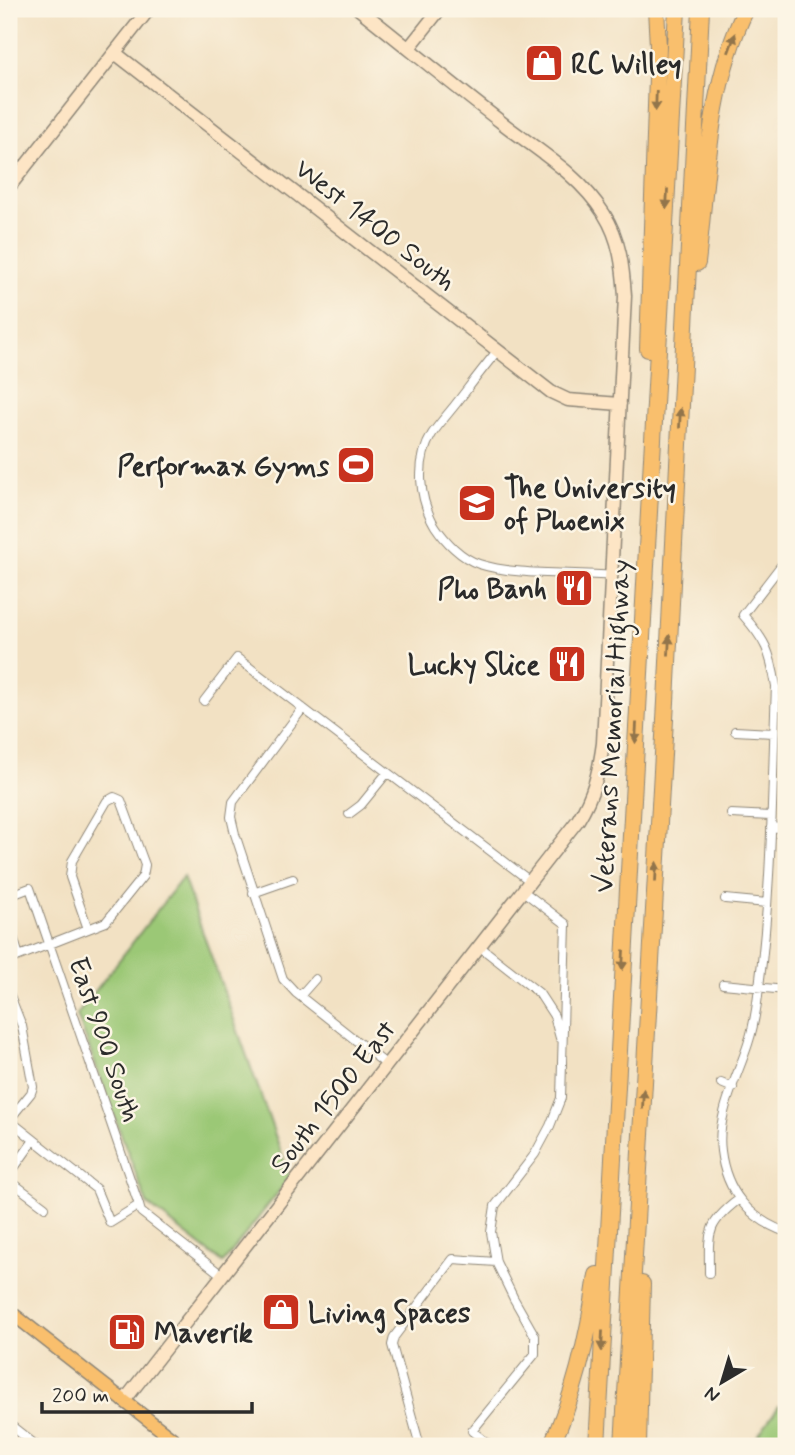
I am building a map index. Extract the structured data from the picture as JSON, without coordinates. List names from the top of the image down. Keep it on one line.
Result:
{"streets":{"highway":["Veterans Memorial Highway"],"street":["West 1400 South","East 900 South","South 1500 East"]},"crossings":[["West 1400 South","South 1500 East"]],"places":{"shop":["RC Willey","Living Spaces"],"sports":["Performax Gyms"],"school or university":["The University of Phoenix"],"restaurant":["Pho Banh","Lucky Slice"],"fuel station":["Maverik"]},"scale_bar":"200 m","north":"bottom left"}
